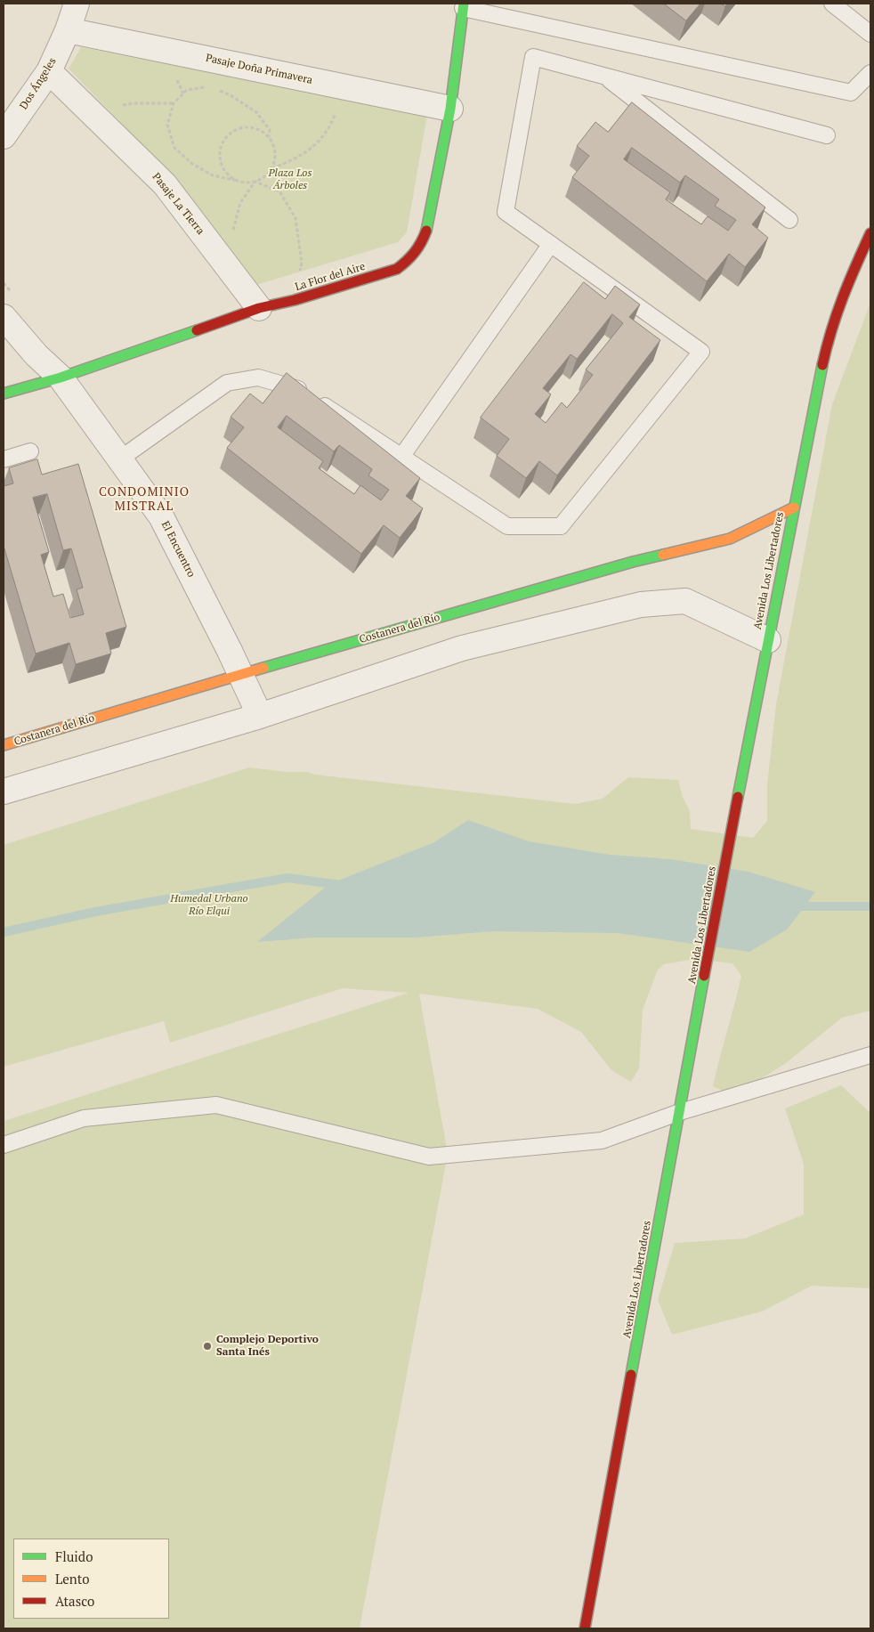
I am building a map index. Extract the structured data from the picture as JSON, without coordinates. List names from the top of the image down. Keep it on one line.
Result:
{"streets":{"street":["Pasaje Doña Primavera","Dos Ángeles","Pasaje La Tierra","La Flor del Aire","El Encuentro","Avenida Los Libertadores","Costanera del Río"]},"crossings":[["Pasaje Doña Primavera","Dos Ángeles"],["Pasaje Doña Primavera","La Flor del Aire"],["Dos Ángeles","Pasaje La Tierra"],["Pasaje La Tierra","La Flor del Aire"],["La Flor del Aire","El Encuentro"],["El Encuentro","Costanera del Río"],["Avenida Los Libertadores","Costanera del Río"]],"districts":["CONDOMINIO MISTRAL"],"parks":["Plaza Los Árboles","Humedal Urbano Río Elqui"],"places":["Complejo Deportivo Santa Inés"],"legend":["Fluido","Lento","Atasco"]}
